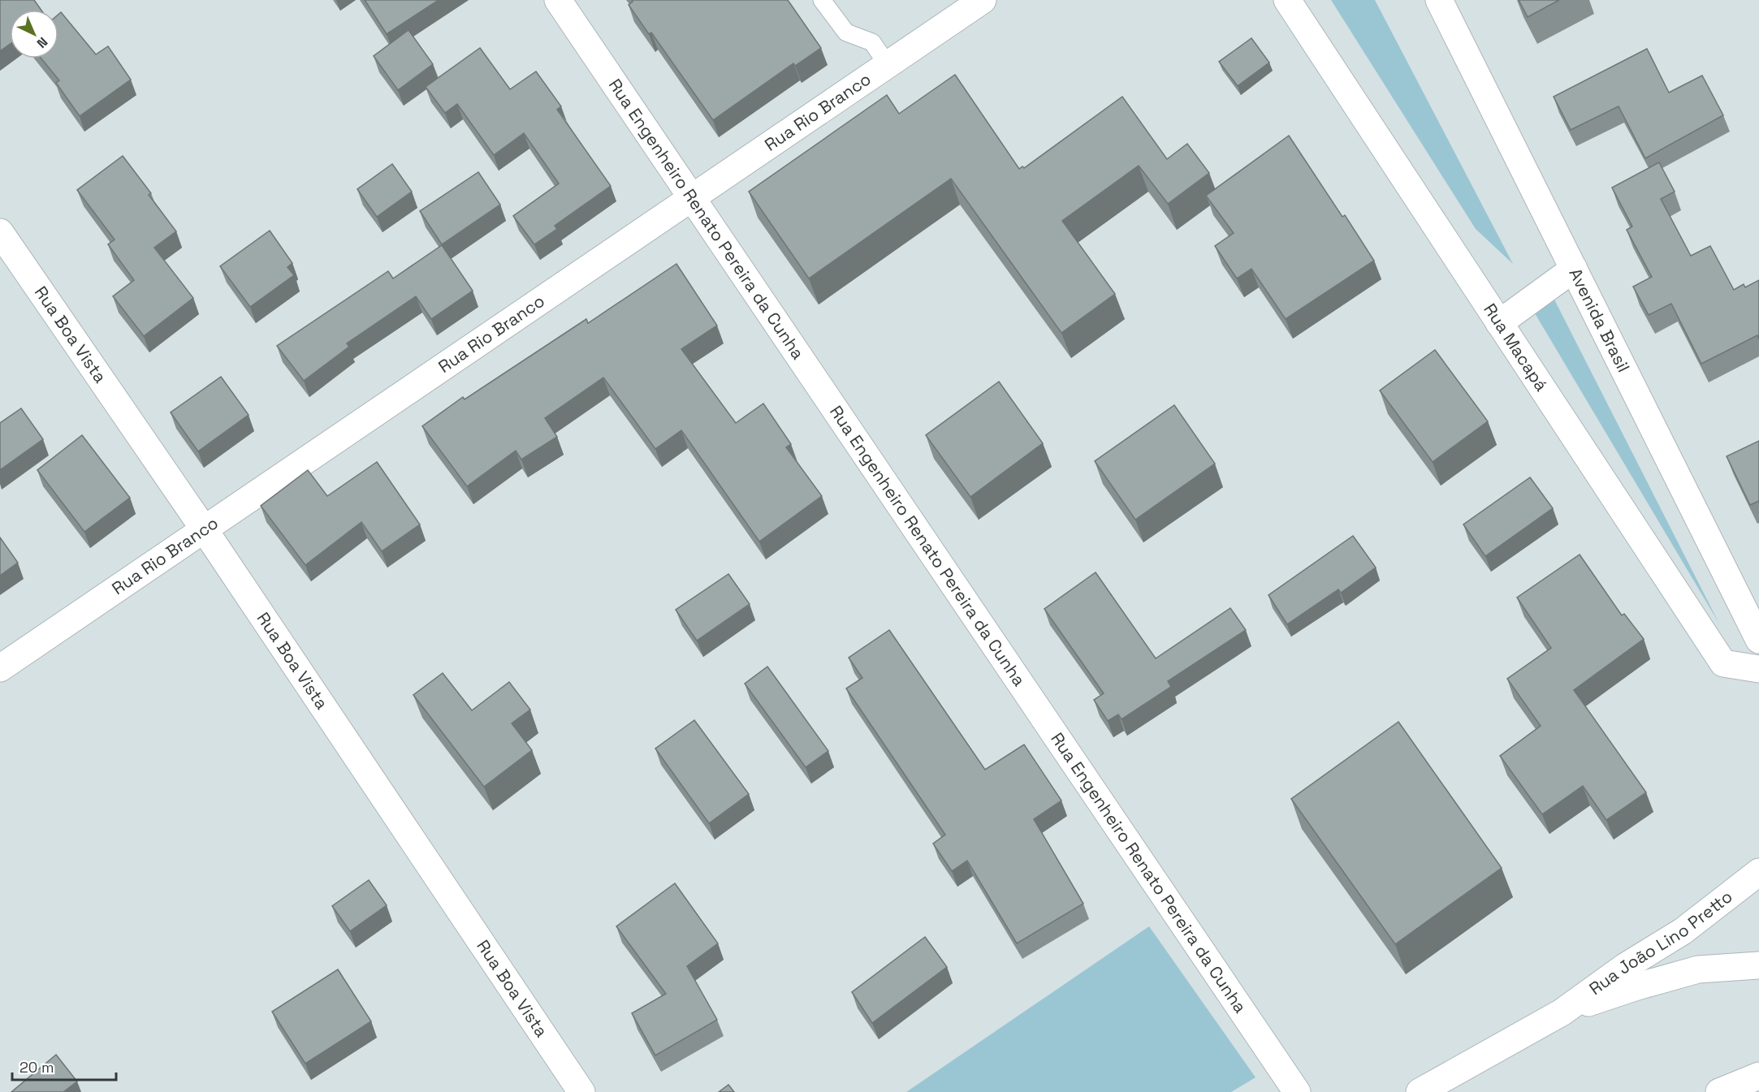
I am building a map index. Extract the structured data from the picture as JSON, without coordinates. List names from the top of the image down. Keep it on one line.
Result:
{"streets":{"main road":["Rua Rio Branco","Rua Engenheiro Renato Pereira da Cunha","Avenida Brasil","Rua Boa Vista","Rua Macapá","Rua João Lino Pretto"]},"crossings":[["Rua Rio Branco","Rua Engenheiro Renato Pereira da Cunha"],["Rua Rio Branco","Rua Boa Vista"]],"scale_bar":"20 m","north":"bottom right"}
